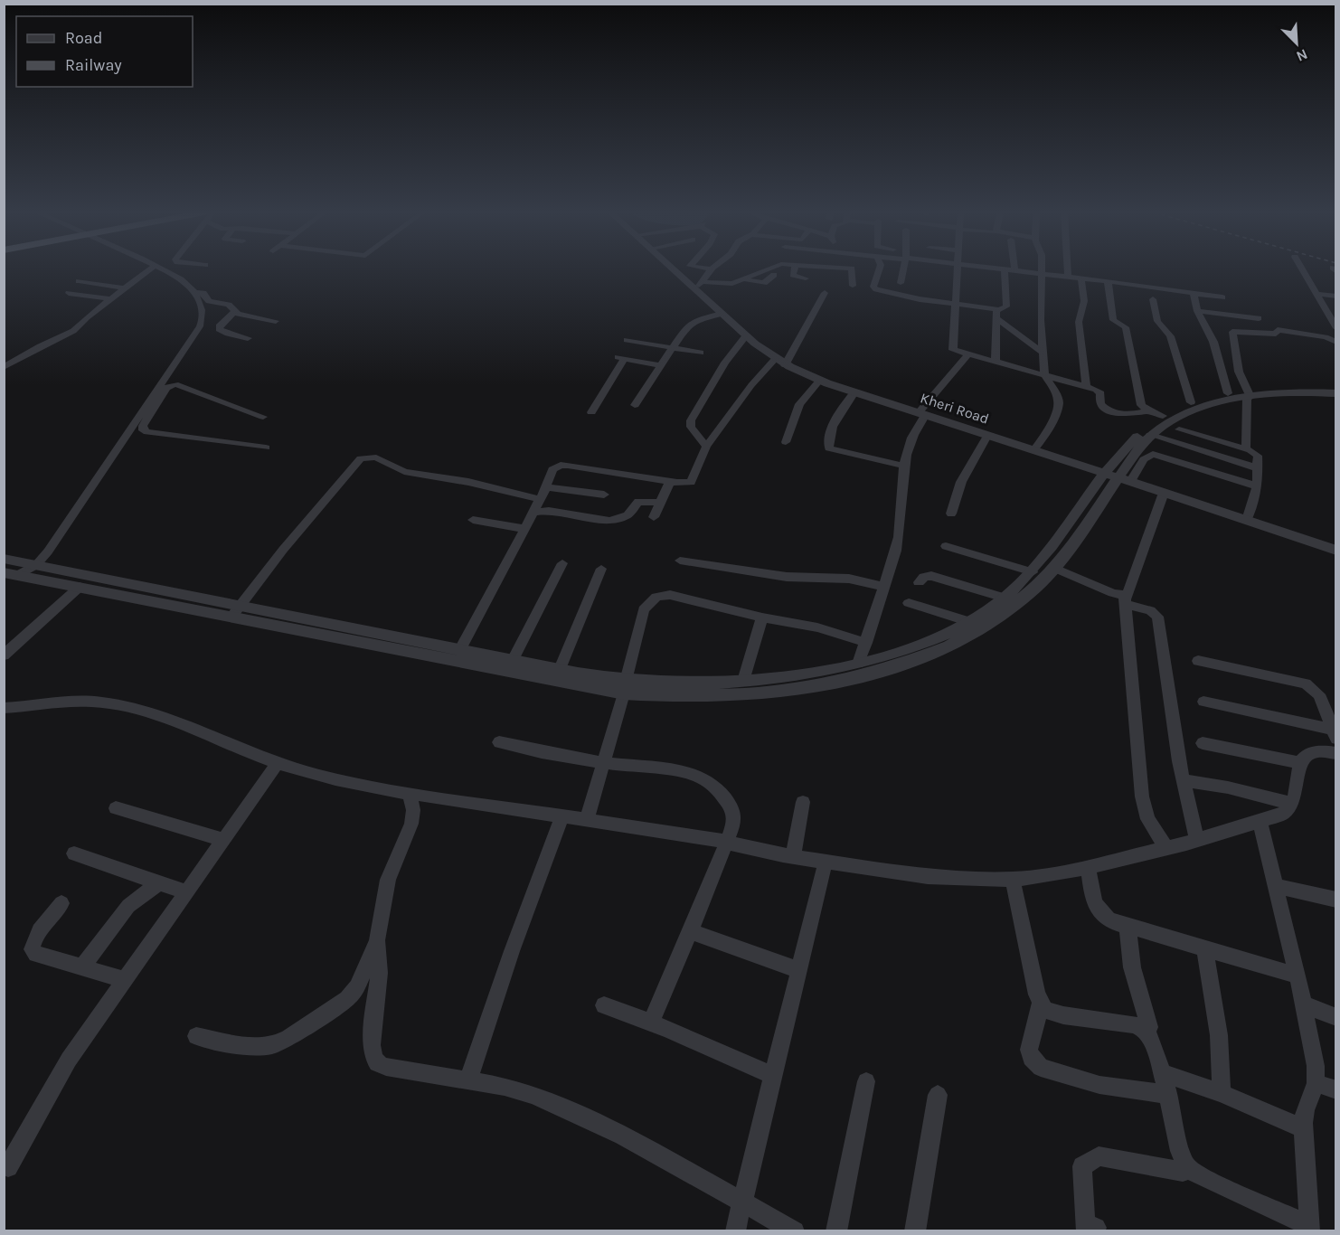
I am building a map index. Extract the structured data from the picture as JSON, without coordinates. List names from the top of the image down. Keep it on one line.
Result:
{"streets":{"street":["Kheri Road"]},"legend":["Road","Railway"],"north":"bottom right"}
